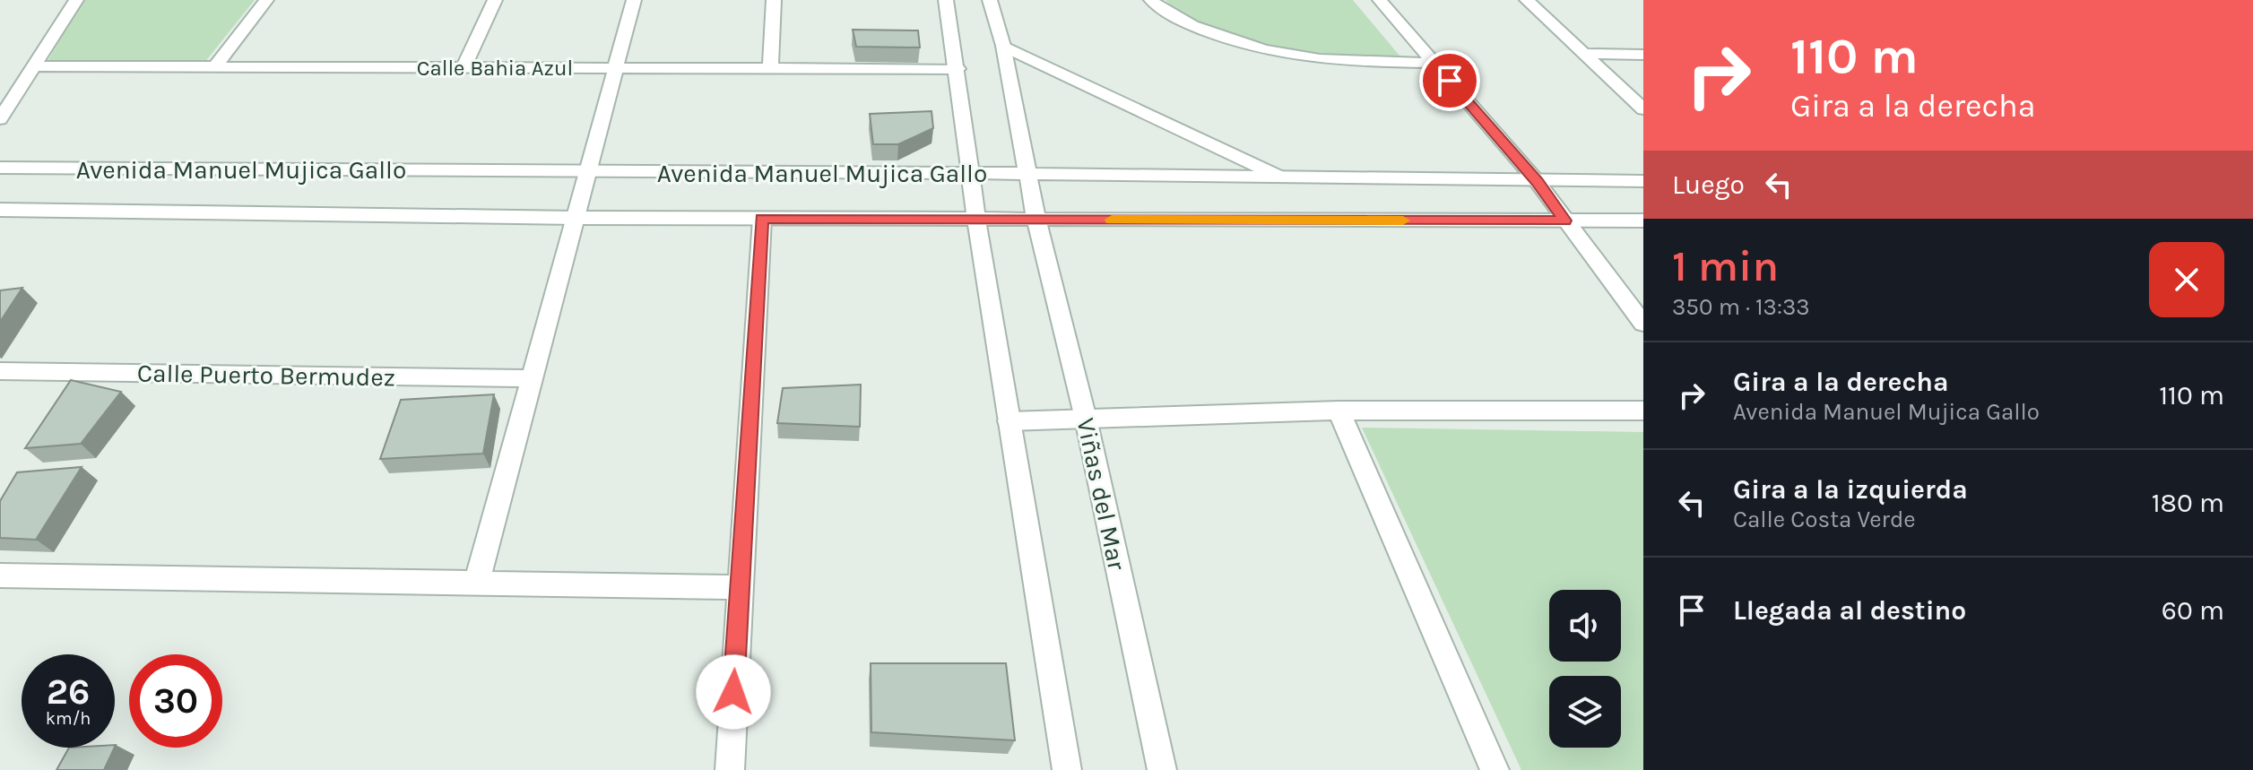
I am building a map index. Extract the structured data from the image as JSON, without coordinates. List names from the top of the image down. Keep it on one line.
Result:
{"streets":{"street":["Calle Bahia Azul","Avenida Manuel Mujica Gallo","Calle Puerto Bermudez","Viñas del Mar"]},"crossings":[["Avenida Manuel Mujica Gallo","Viñas del Mar"]],"page":{"turn":["110 m","Gira a la derecha"],"then":"Luego","heading":["1 min","350 m · 13:33"],"list":[{"name":"Gira a la derecha","note":"Avenida Manuel Mujica Gallo","value":"110 m"},{"name":"Gira a la izquierda","note":"Calle Costa Verde","value":"180 m"},{"name":"Llegada al destino","value":"60 m"}],"speed":"26 km/h","limit":"30"}}
